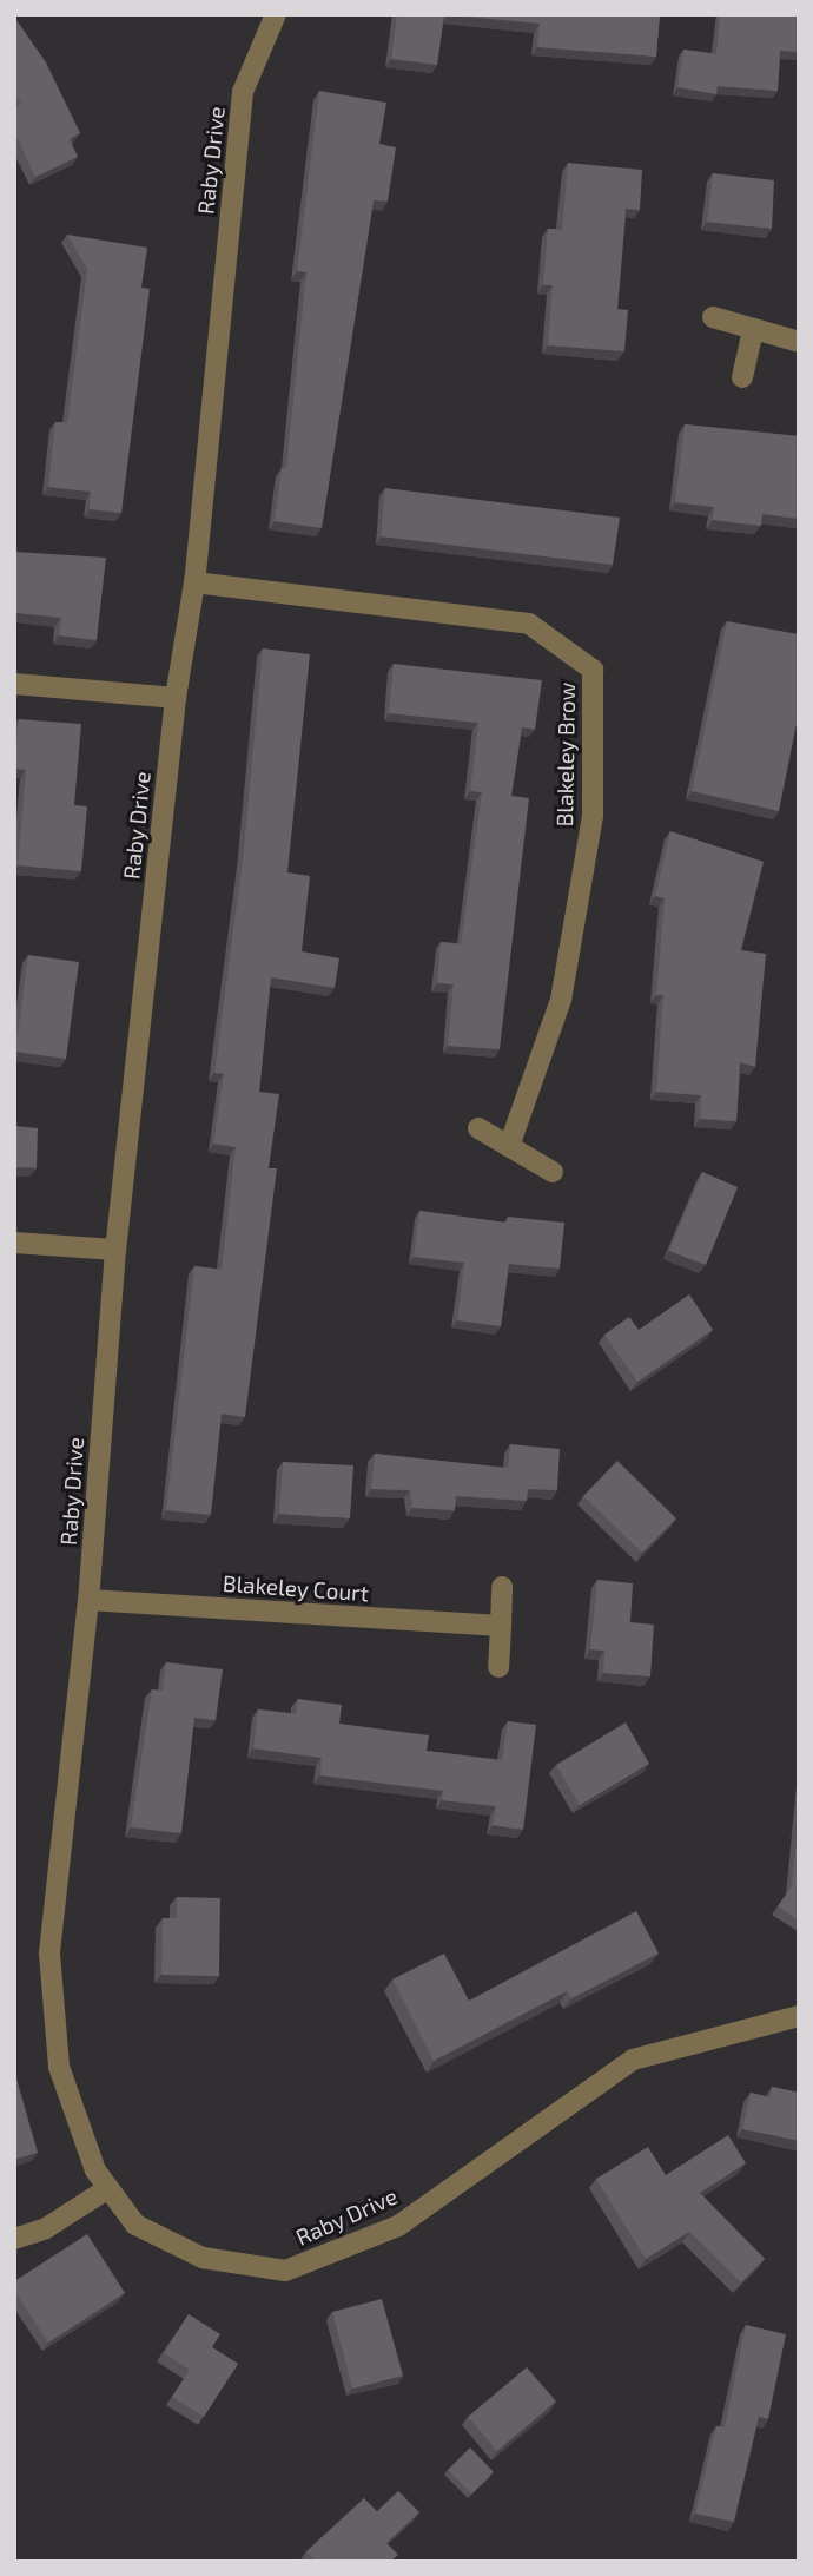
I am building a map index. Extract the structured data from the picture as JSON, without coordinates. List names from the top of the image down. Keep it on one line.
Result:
{"streets":{"street":["Raby Drive","Blakeley Brow","Blakeley Court"]},"crossings":[["Raby Drive","Blakeley Brow"],["Raby Drive","Blakeley Court"]]}
